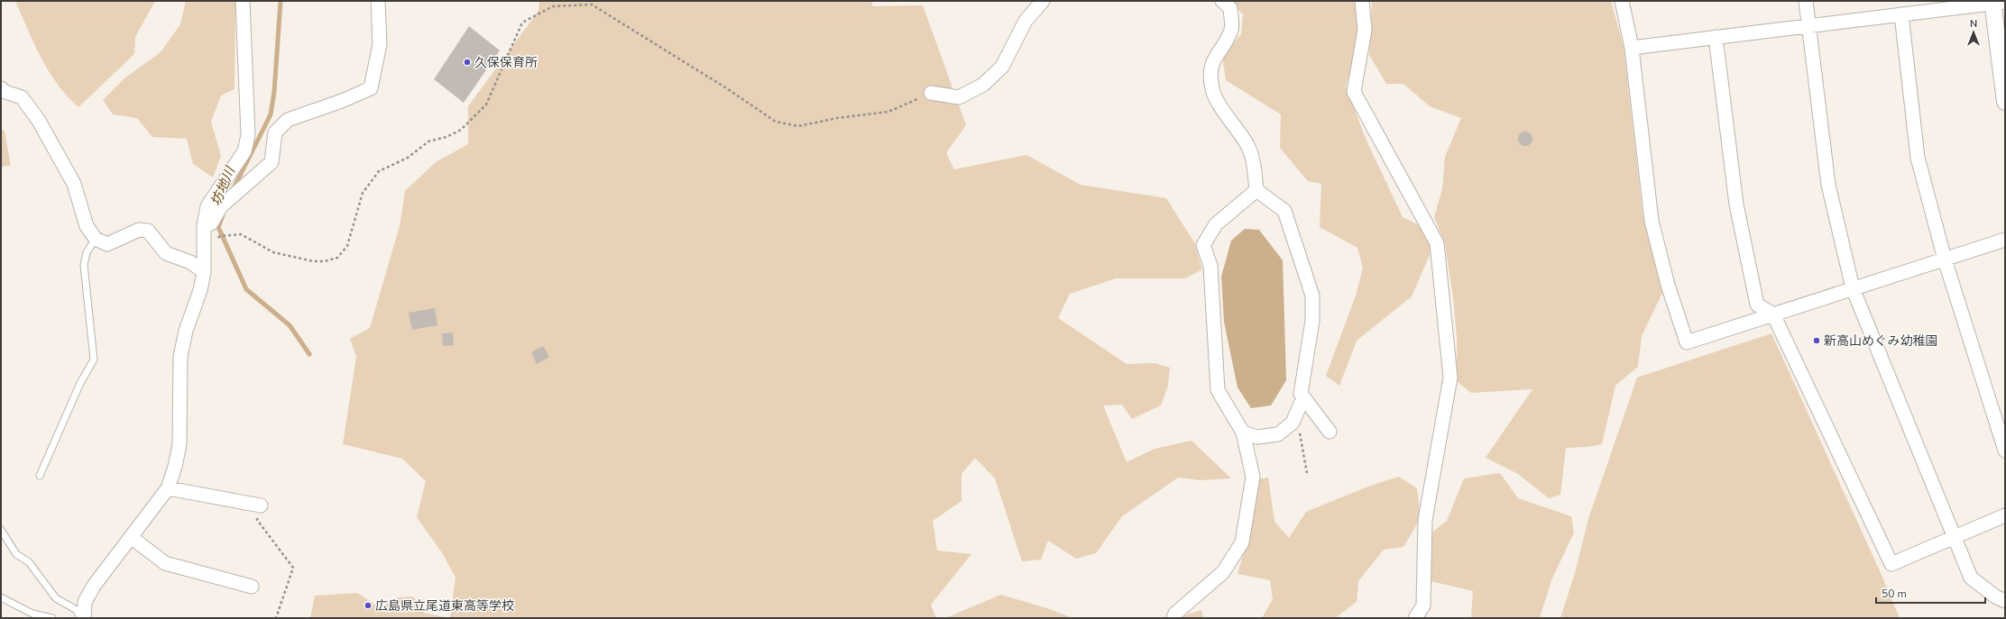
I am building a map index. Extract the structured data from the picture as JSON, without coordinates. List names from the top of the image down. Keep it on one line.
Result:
{"water":["坊地川"],"places":["久保保育所","新高山めぐみ幼稚園","広島県立尾道東高等学校"],"scale_bar":"50 m","north":"top"}
